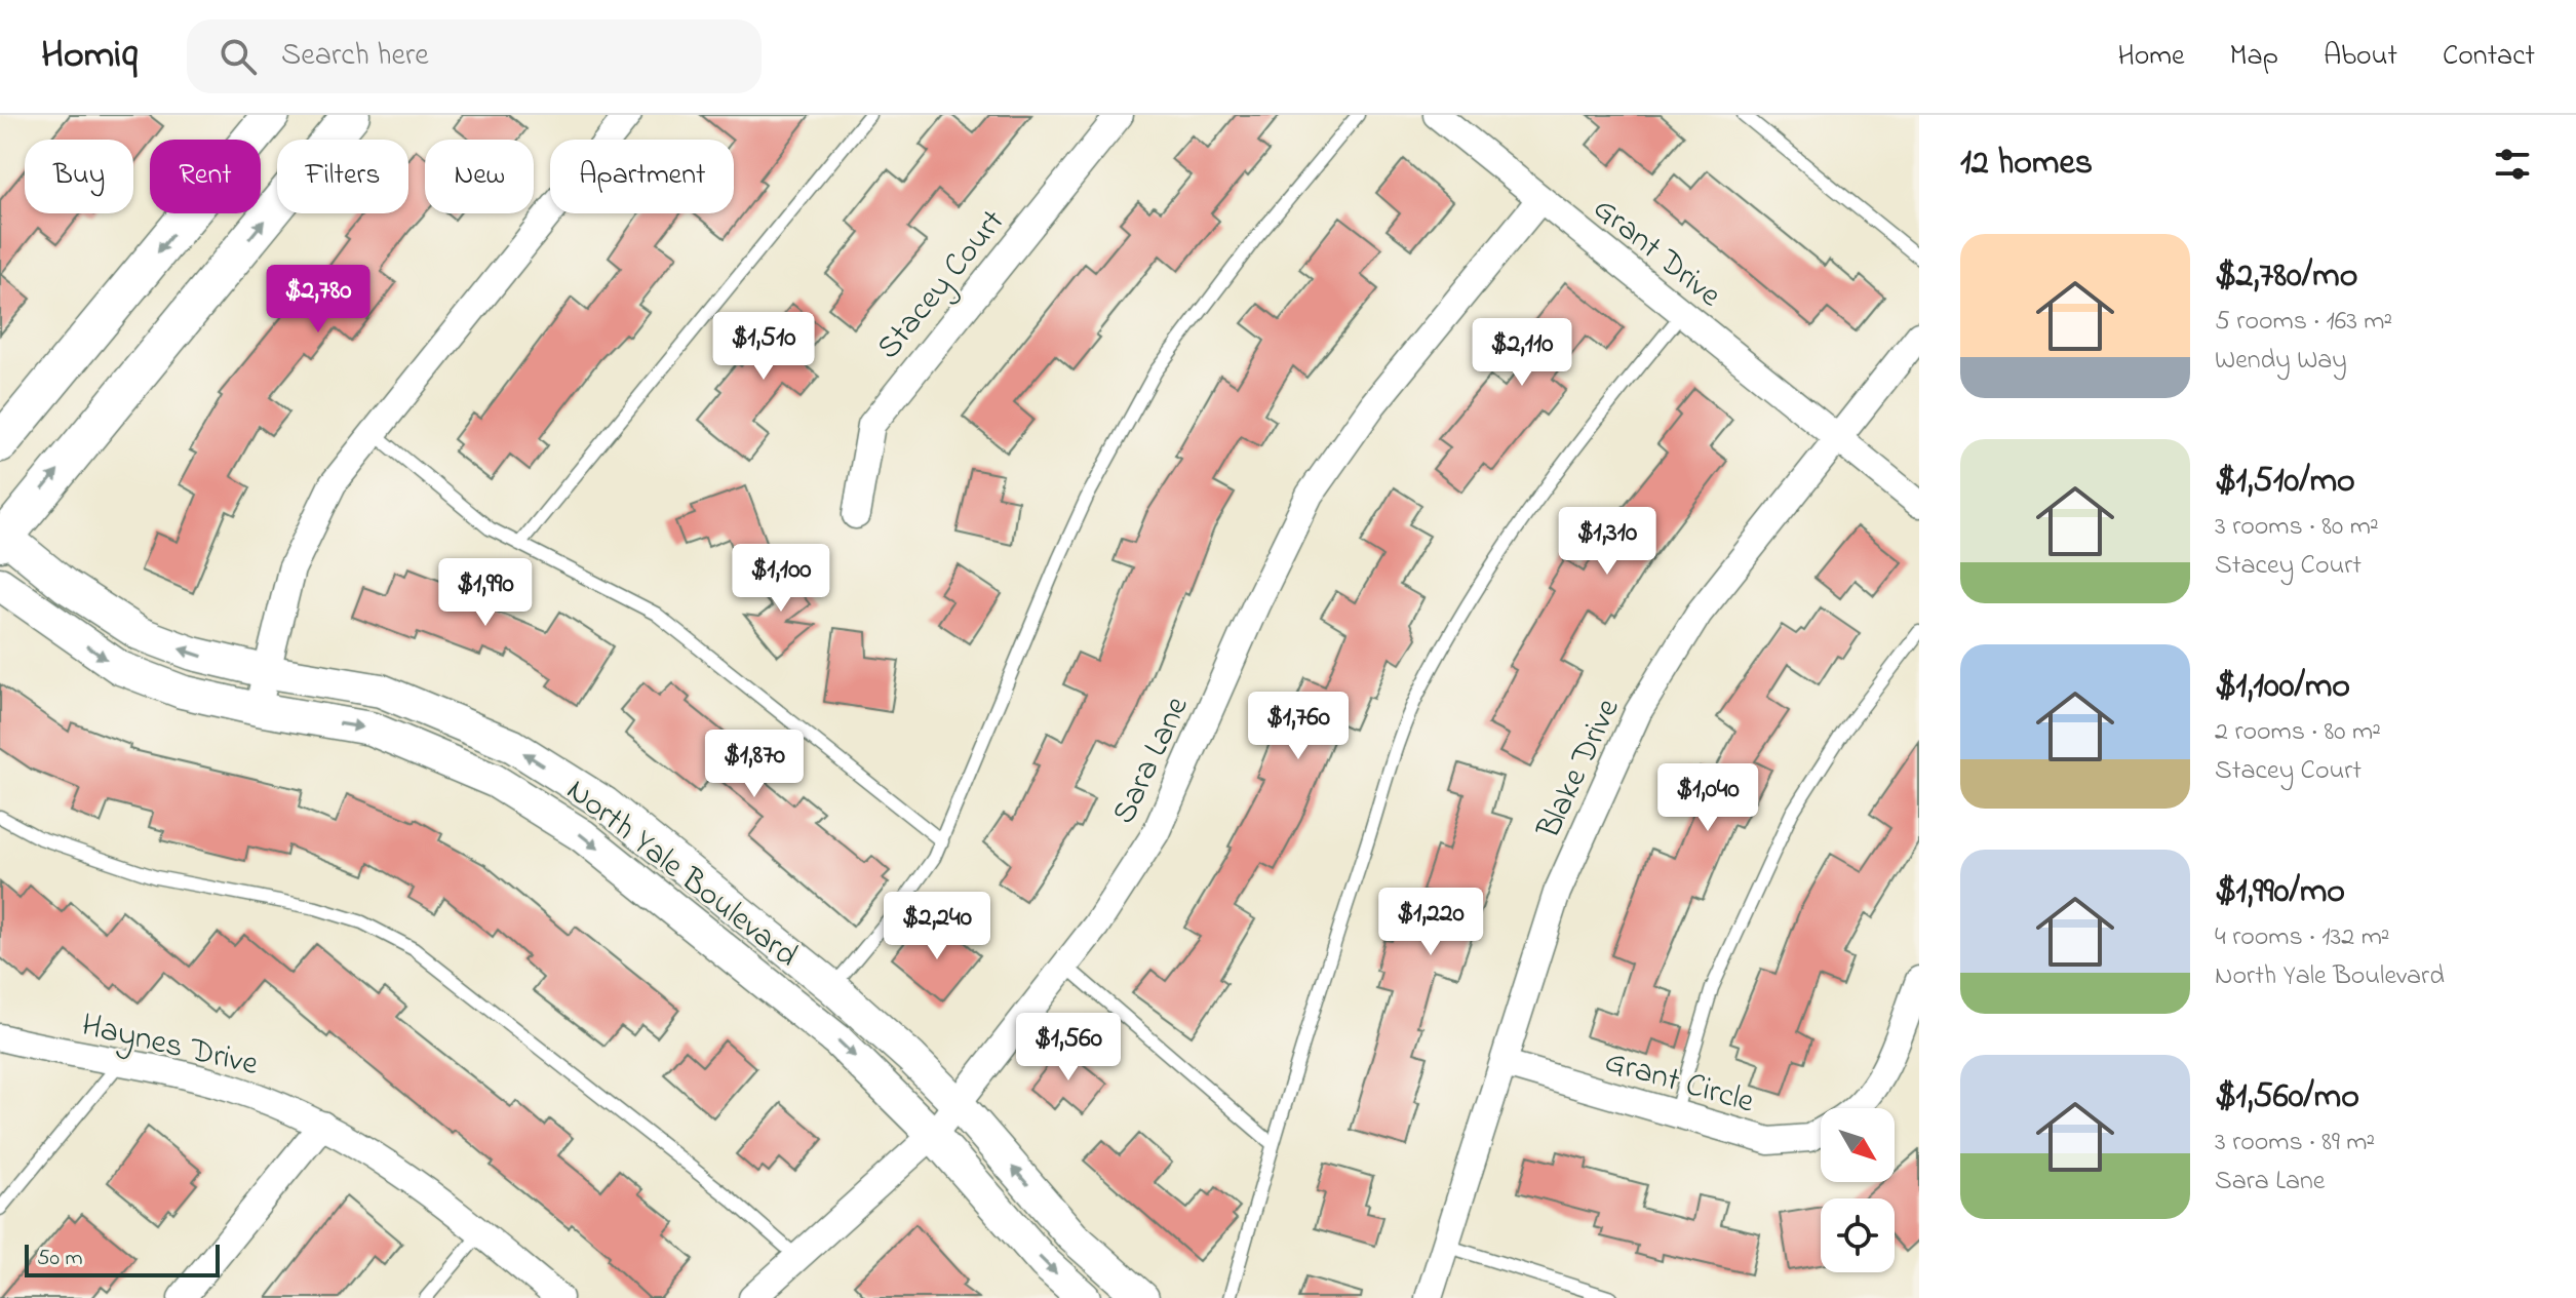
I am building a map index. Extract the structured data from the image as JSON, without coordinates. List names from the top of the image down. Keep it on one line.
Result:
{"streets":{"street":["Grant Drive","Stacey Court","Sara Lane","Blake Drive","North Yale Boulevard","Haynes Drive","Grant Circle"]},"crossings":[["Grant Drive","Sara Lane"],["Grant Drive","Blake Drive"],["Sara Lane","North Yale Boulevard"],["Blake Drive","Grant Circle"]],"scale_bar":"50 m","north":"bottom right","page":{"header":"Homiq","search":"Search here","nav":["Home","Map","About","Contact"],"heading":"12 homes","chip":["Buy","Rent","Filters","New","Apartment"],"list":[{"name":"$2,780/mo","note":"5 rooms · 163 m² · Wendy Way"},{"name":"$1,510/mo","note":"3 rooms · 80 m² · Stacey Court"},{"name":"$1,100/mo","note":"2 rooms · 80 m² · Stacey Court"},{"name":"$1,990/mo","note":"4 rooms · 132 m² · North Yale Boulevard"},{"name":"$1,560/mo","note":"3 rooms · 89 m² · Sara Lane"}],"price":["$2,780","$1,510","$2,110","$1,310","$1,100","$1,990","$1,760","$1,870","$1,040","$1,220","$2,240","$1,560"],"scale":"50 m"}}
